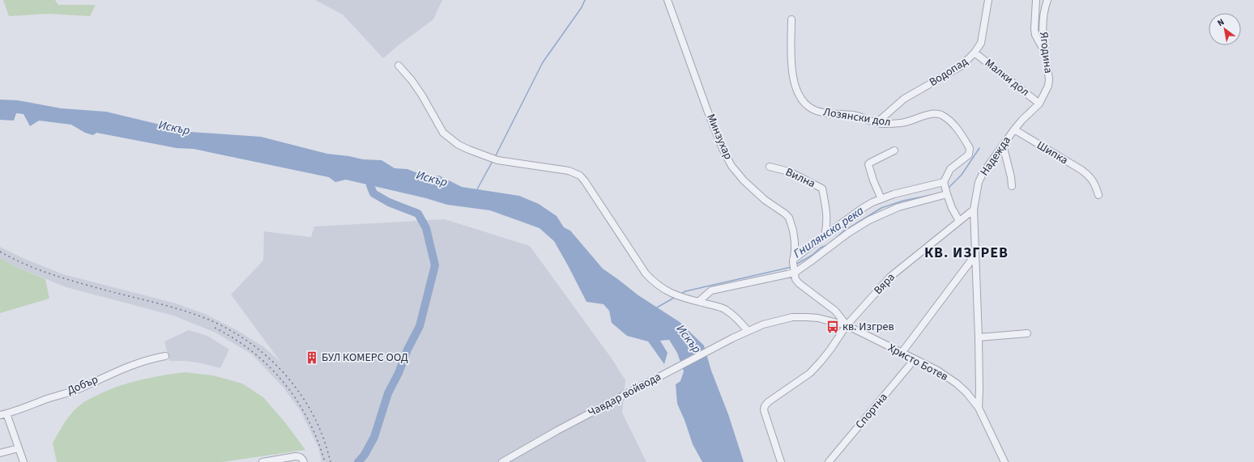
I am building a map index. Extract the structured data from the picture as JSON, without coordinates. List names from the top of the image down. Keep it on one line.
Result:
{"streets":{"street":["Ягодина","Водопад","Малки дол","Лозянски дол","Минзухар","Шипка","Надежда","Вилна","Вяра","Христо Ботев","Добър","Чавдар войвода","Спортна"]},"crossings":[["Ягодина","Надежда"],["Водопад","Малки дол"],["Водопад","Лозянски дол"],["Малки дол","Надежда"],["Минзухар","Христо Ботев"],["Шипка","Надежда"],["Надежда","Вяра"],["Надежда","Христо Ботев"],["Вяра","Христо Ботев"],["Вяра","Чавдар войвода"],["Христо Ботев","Чавдар войвода"],["Христо Ботев","Спортна"]],"districts":["КВ. ИЗГРЕВ"],"water":["Искър","Гнилянска река"],"places":{"bus stop":["кв. Изгрев"],"building":["БУЛ КОМЕРС ООД"]},"north":"top left"}
